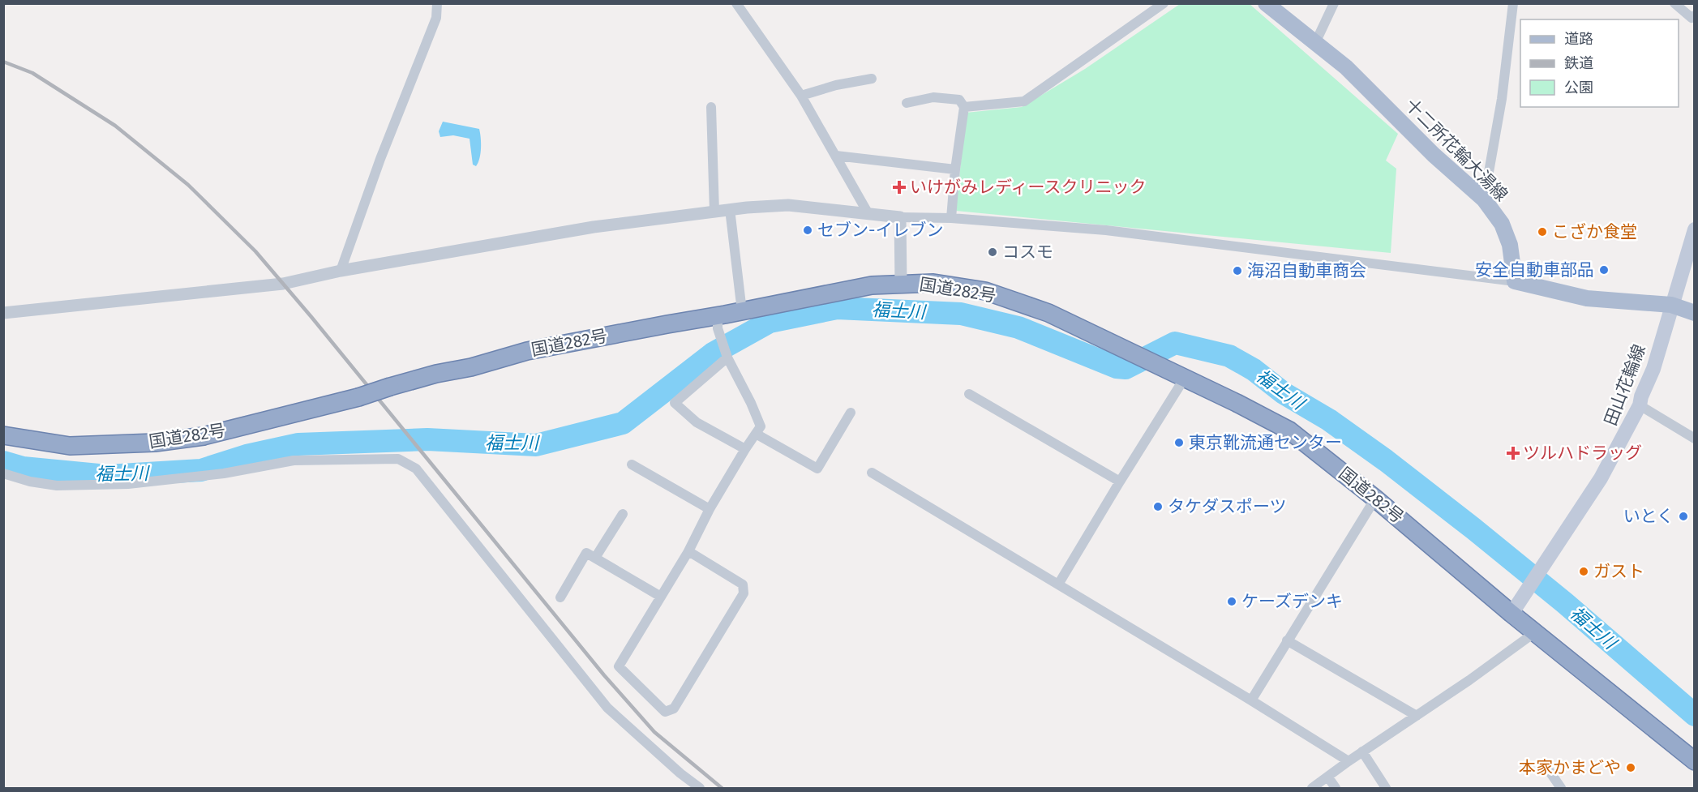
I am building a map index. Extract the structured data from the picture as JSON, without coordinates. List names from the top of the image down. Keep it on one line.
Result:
{"streets":{"highway":["国道282号"],"main road":["十二所花輪大湯線","田山花輪線"]},"crossings":[["国道282号","田山花輪線"]],"water":["福士川"],"places":{"health":["いけがみレディースクリニック","ツルハドラッグ"],"other":["セブン-イレブン","こざか食堂","コスモ","安全自動車部品","海沼自動車商会","東京靴流通センター","タケダスポーツ","いとく","ガスト","ケーズデンキ","本家かまどや"]},"legend":["道路","鉄道","公園"]}
